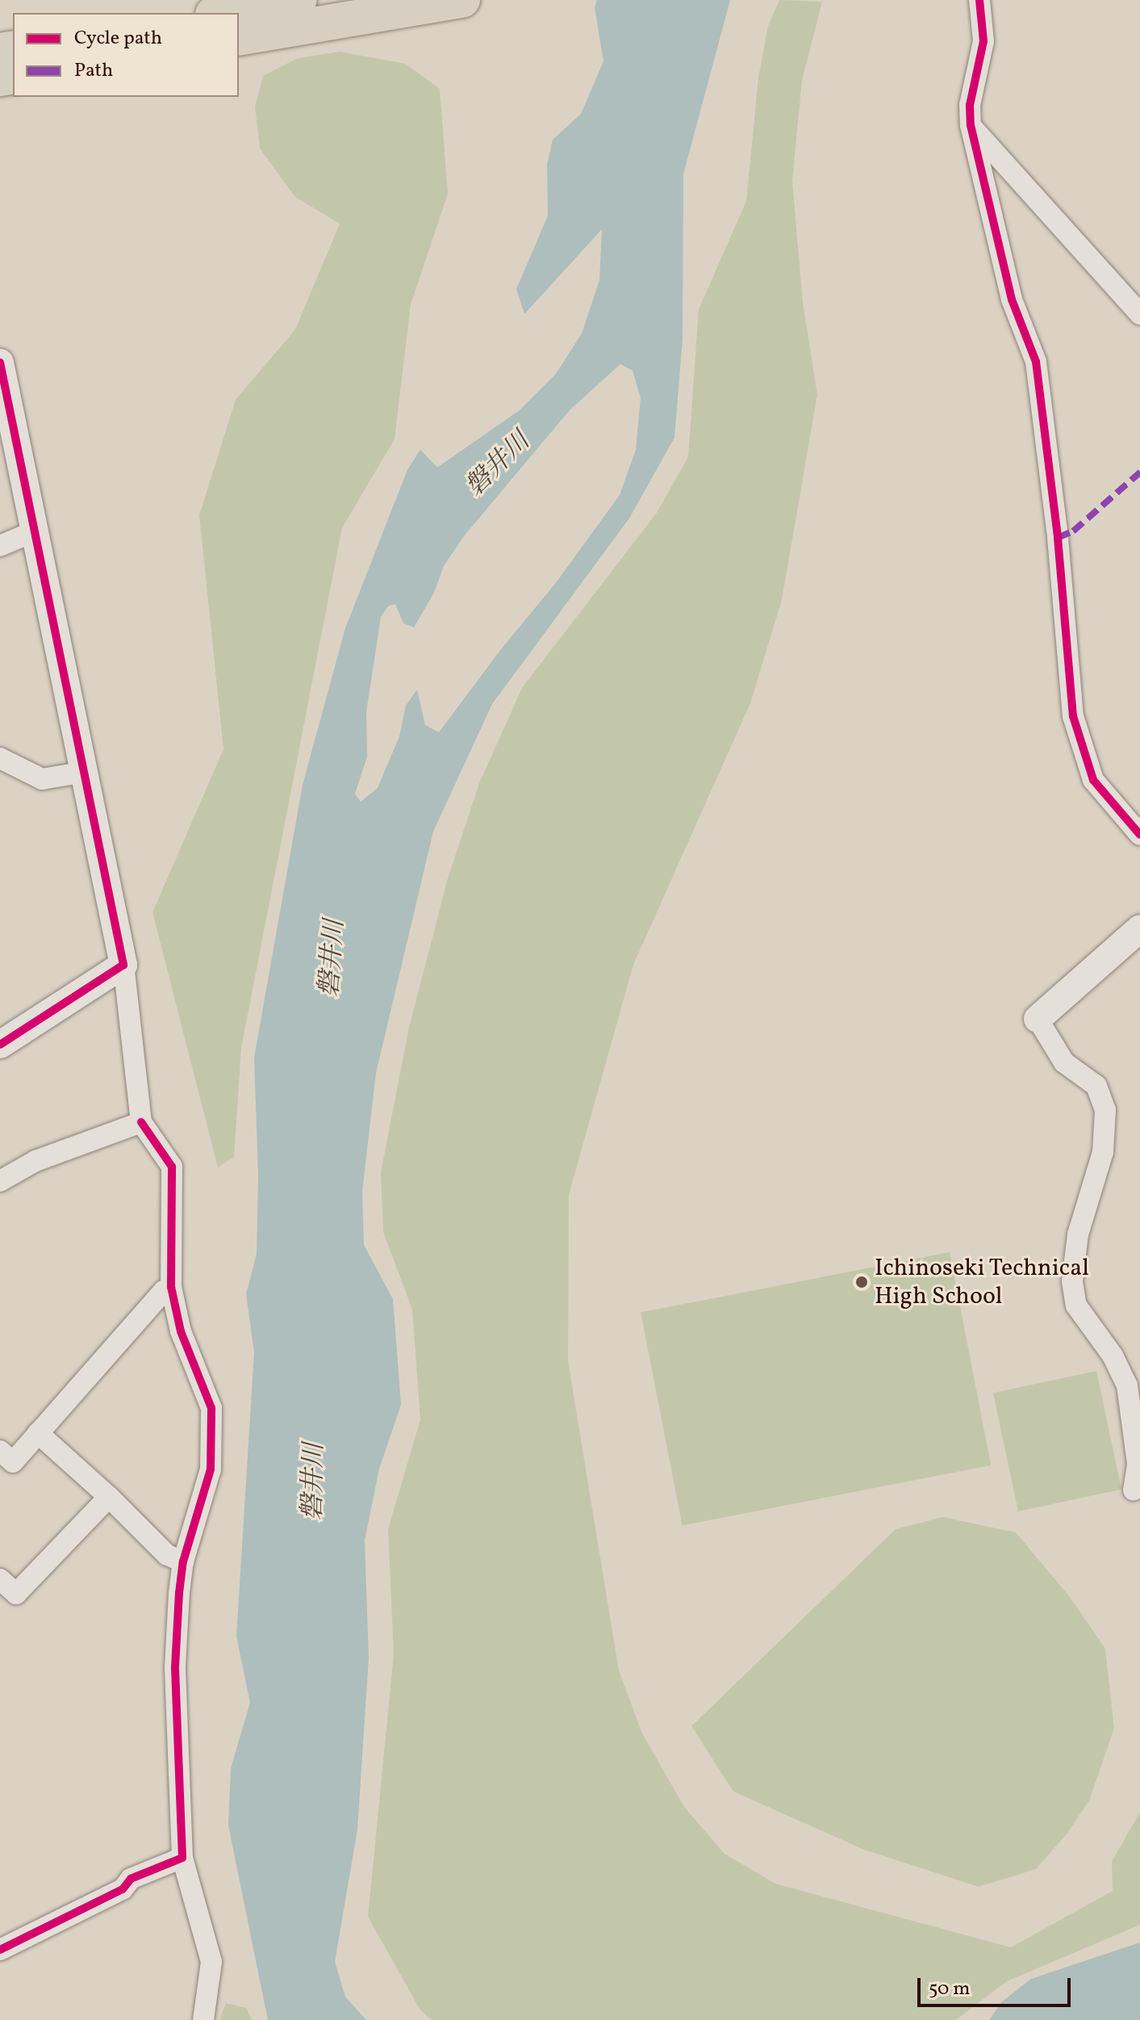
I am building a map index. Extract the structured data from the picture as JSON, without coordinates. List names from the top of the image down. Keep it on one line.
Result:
{"water":["磐井川"],"places":["Ichinoseki Technical High School"],"legend":["Cycle path","Path"],"scale_bar":"50 m"}
